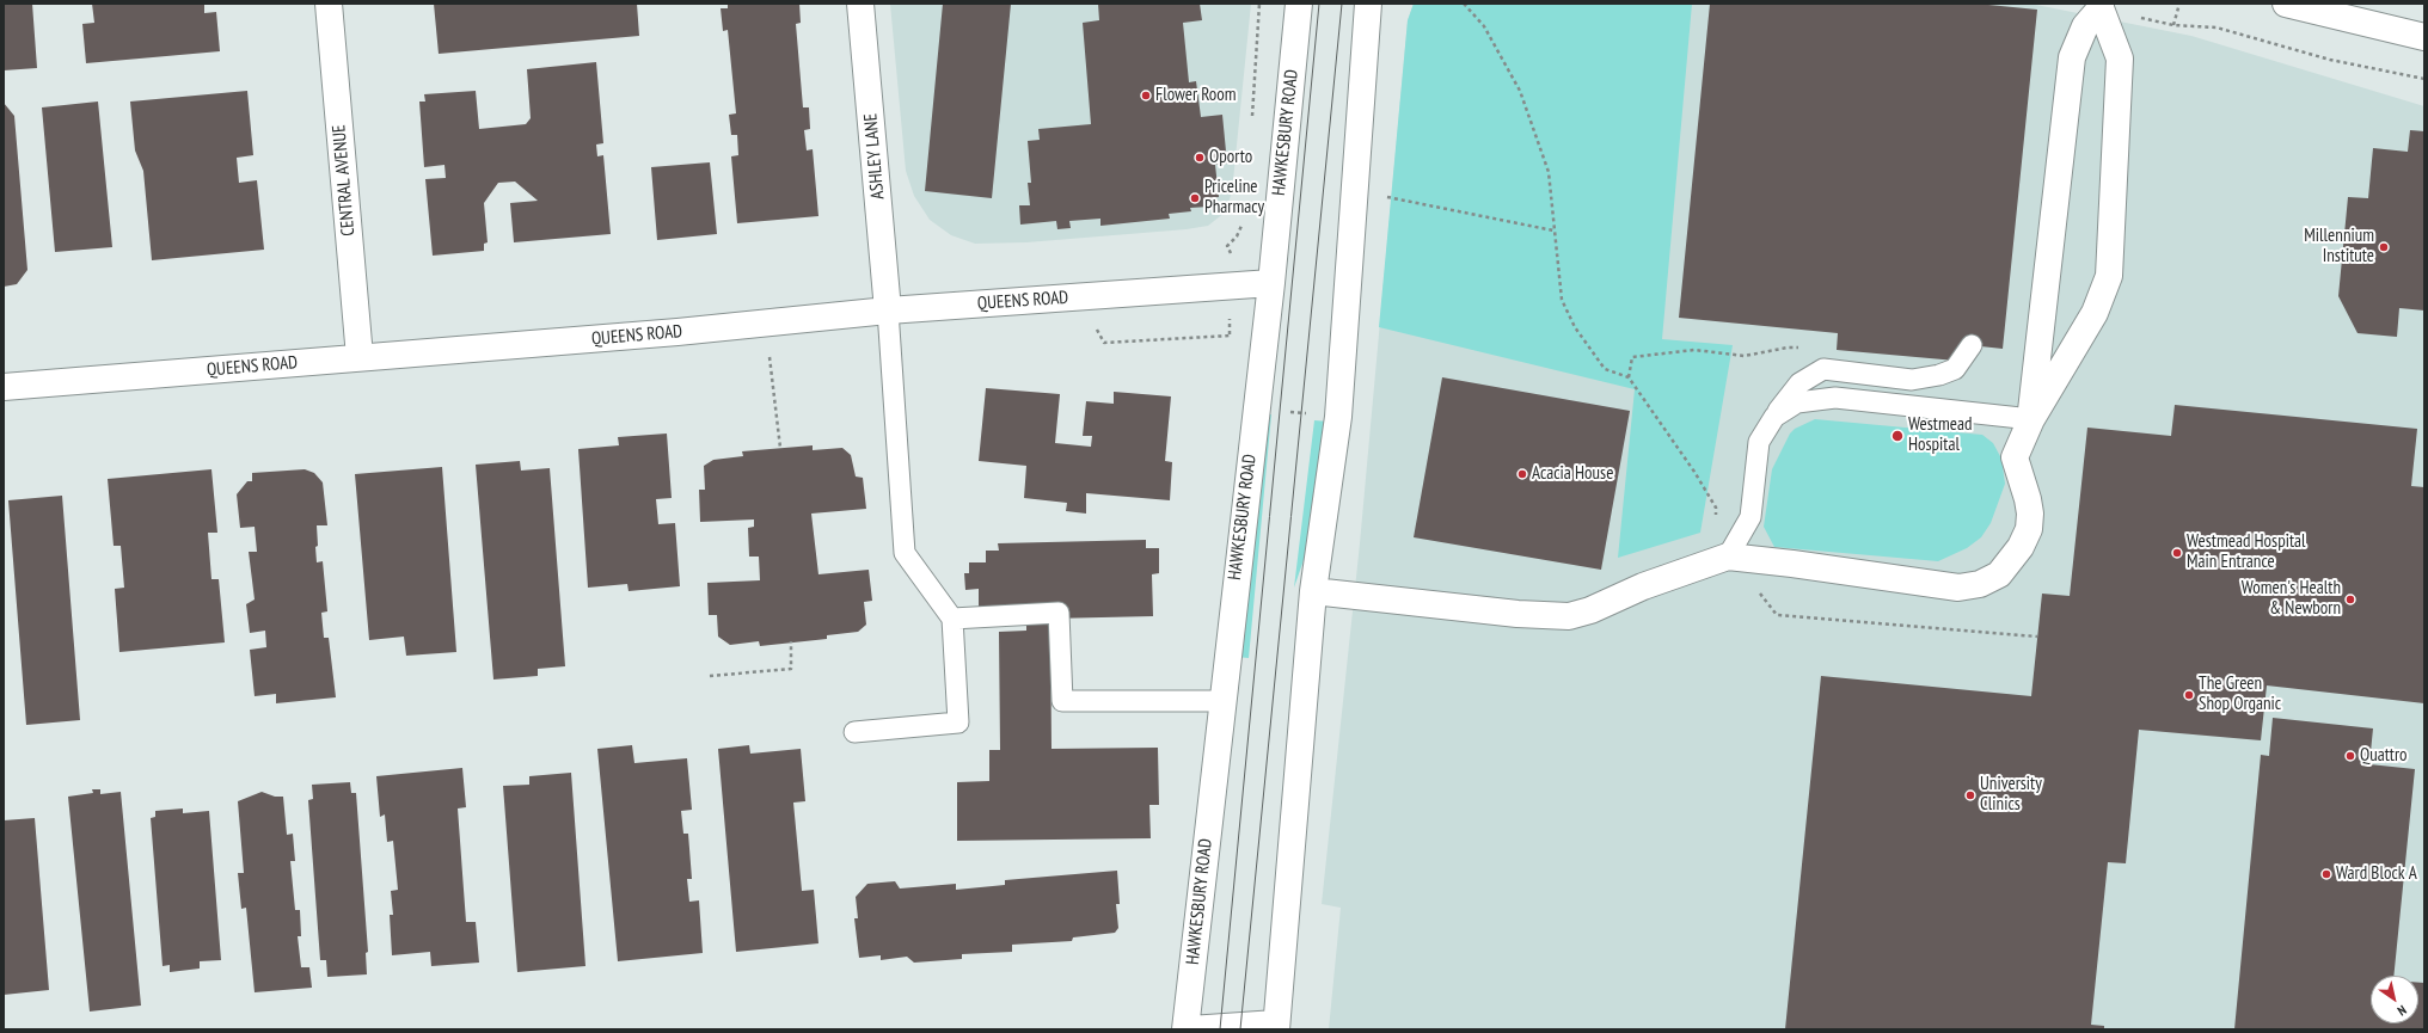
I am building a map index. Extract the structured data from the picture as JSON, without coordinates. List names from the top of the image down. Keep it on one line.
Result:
{"streets":{"street":["HAWKESBURY ROAD","ASHLEY LANE","CENTRAL AVENUE","QUEENS ROAD"]},"crossings":[["HAWKESBURY ROAD","QUEENS ROAD"],["ASHLEY LANE","QUEENS ROAD"],["CENTRAL AVENUE","QUEENS ROAD"]],"places":["Flower Room","Oporto","Priceline Pharmacy","Millennium Institute","Westmead Hospital","Acacia House","Westmead Hospital Main Entrance","Women's Health & Newborn","The Green Shop Organic","Quattro","University Clinics","Ward Block A"],"north":"bottom right"}
